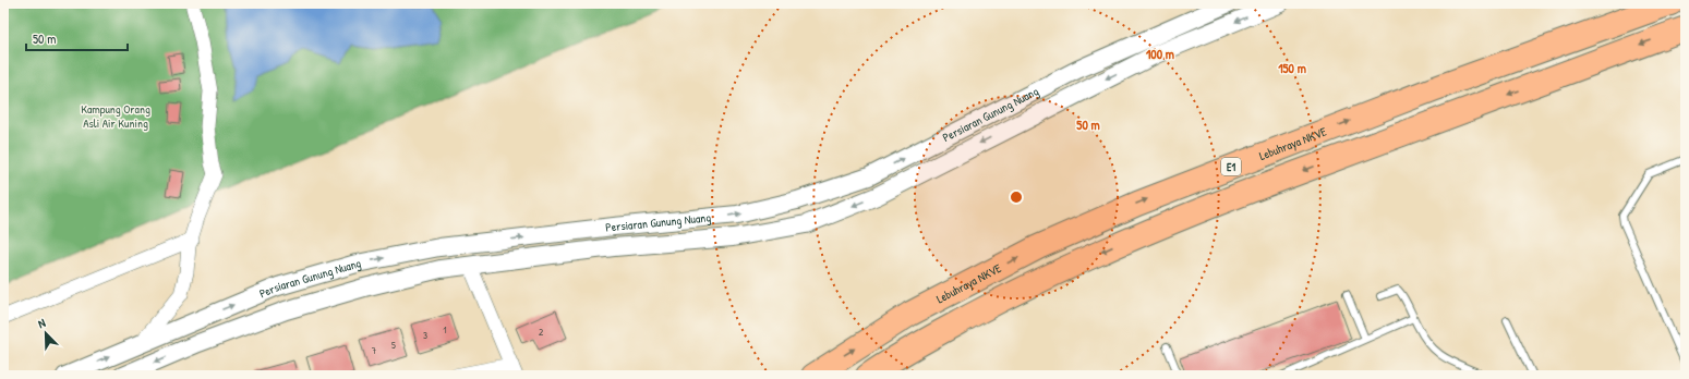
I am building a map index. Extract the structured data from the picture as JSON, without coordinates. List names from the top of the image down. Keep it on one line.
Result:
{"streets":{"highway":["Lebuhraya NKVE","E1"],"street":["Persiaran Gunung Nuang"]},"parks":["Kampung Orang Asli Air Kuning"],"house_numbers":["1","2","3","5","7"],"scale_bar":"50 m","north":"top left","rings":["100 m","150 m","50 m"]}
